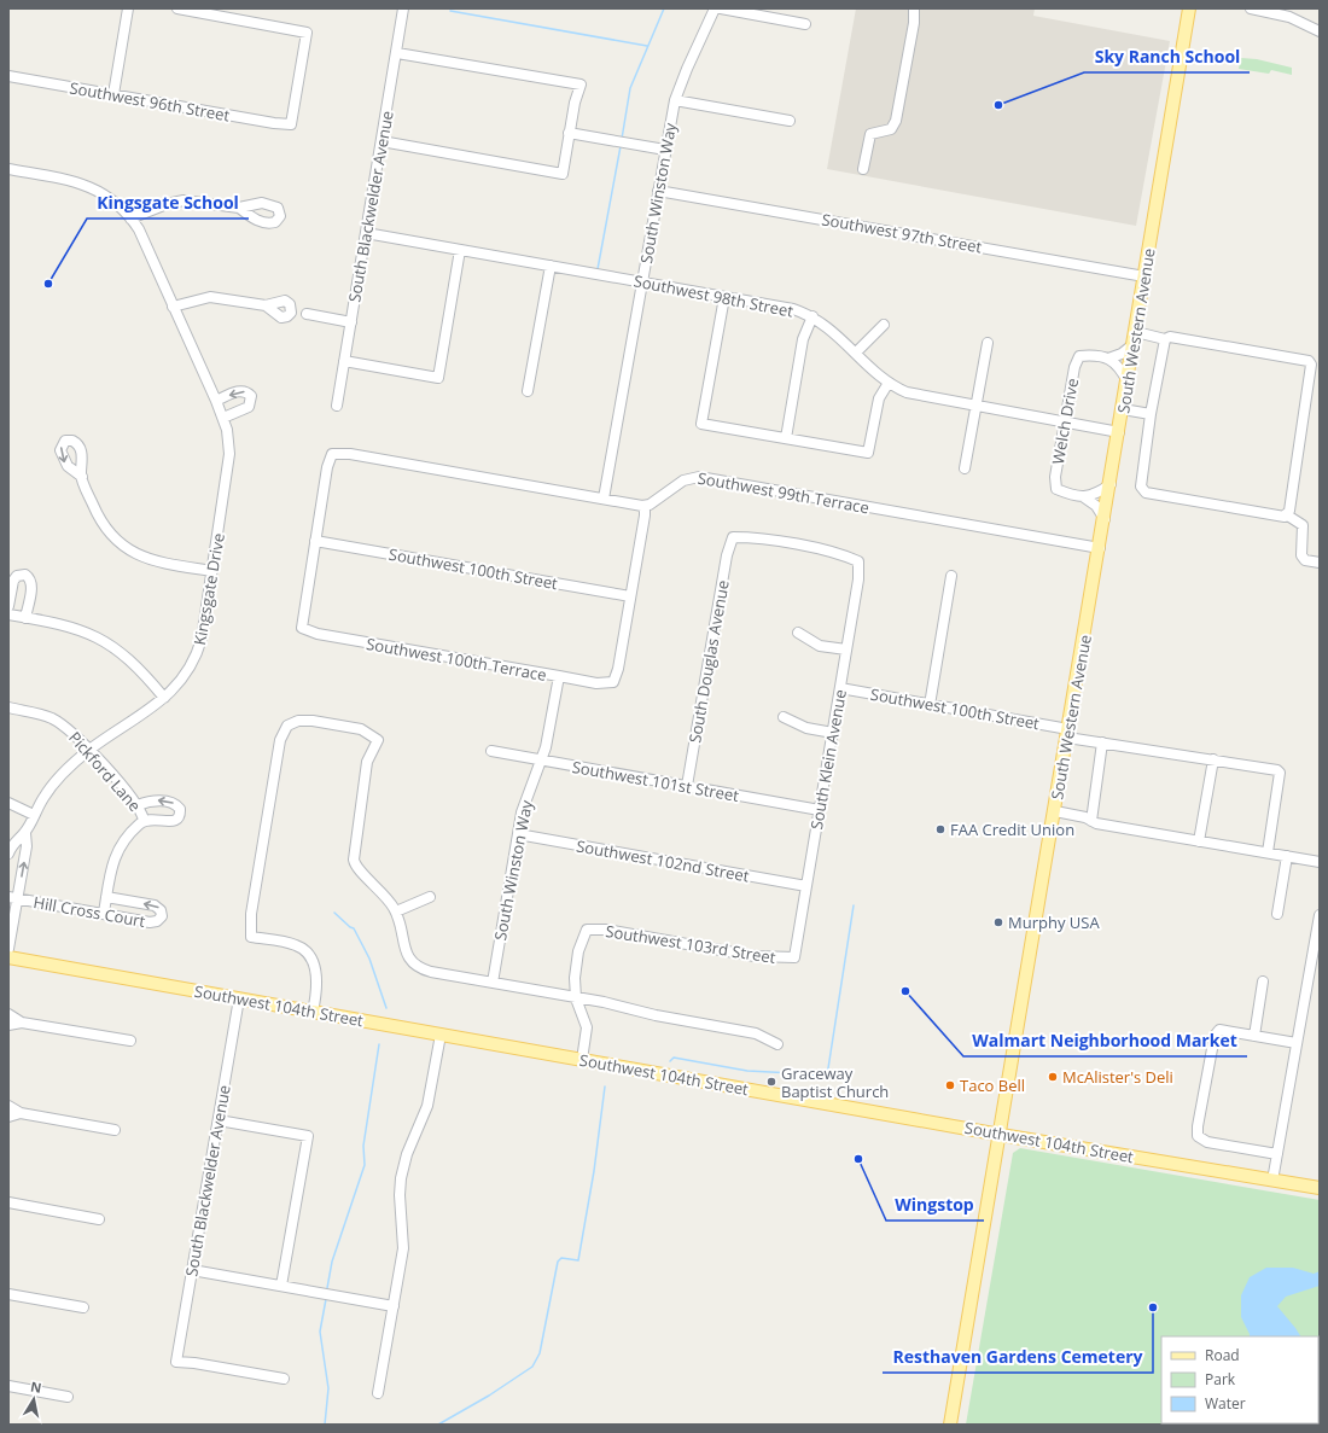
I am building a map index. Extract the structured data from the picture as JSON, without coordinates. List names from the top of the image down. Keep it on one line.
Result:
{"streets":{"main road":["South Western Avenue","Southwest 104th Street"],"street":["Southwest 96th Street","South Winston Way","South Blackwelder Avenue","Southwest 97th Street","Southwest 98th Street","Welch Drive","Southwest 99th Terrace","Southwest 100th Street","Kingsgate Drive","Southwest 100th Terrace","South Douglas Avenue","South Klein Avenue","Pickford Lane","Southwest 101st Street","Southwest 102nd Street","Hill Cross Court","Southwest 103rd Street"]},"crossings":[["South Winston Way","Southwest 97th Street"],["South Winston Way","Southwest 98th Street"],["South Winston Way","Southwest 100th Terrace"],["South Winston Way","Southwest 101st Street"],["South Winston Way","Southwest 102nd Street"],["South Blackwelder Avenue","Southwest 98th Street"],["South Blackwelder Avenue","Southwest 104th Street"],["Southwest 97th Street","South Western Avenue"],["Southwest 98th Street","South Western Avenue"],["Southwest 98th Street","Welch Drive"],["South Western Avenue","Welch Drive"],["South Western Avenue","Southwest 99th Terrace"],["South Western Avenue","Southwest 100th Street"],["South Western Avenue","Southwest 104th Street"],["Southwest 100th Street","Southwest 100th Terrace"],["Southwest 100th Street","South Klein Avenue"],["Kingsgate Drive","Pickford Lane"],["Kingsgate Drive","Hill Cross Court"],["South Douglas Avenue","South Klein Avenue"],["South Douglas Avenue","Southwest 101st Street"],["South Klein Avenue","Southwest 101st Street"],["South Klein Avenue","Southwest 102nd Street"],["South Klein Avenue","Southwest 103rd Street"]],"places":["Sky Ranch School","Kingsgate School","FAA Credit Union","Murphy USA","Walmart Neighborhood Market","McAlister's Deli","Graceway Baptist Church","Taco Bell","Wingstop","Resthaven Gardens Cemetery"],"legend":["Road","Park","Water"],"north":"top"}
